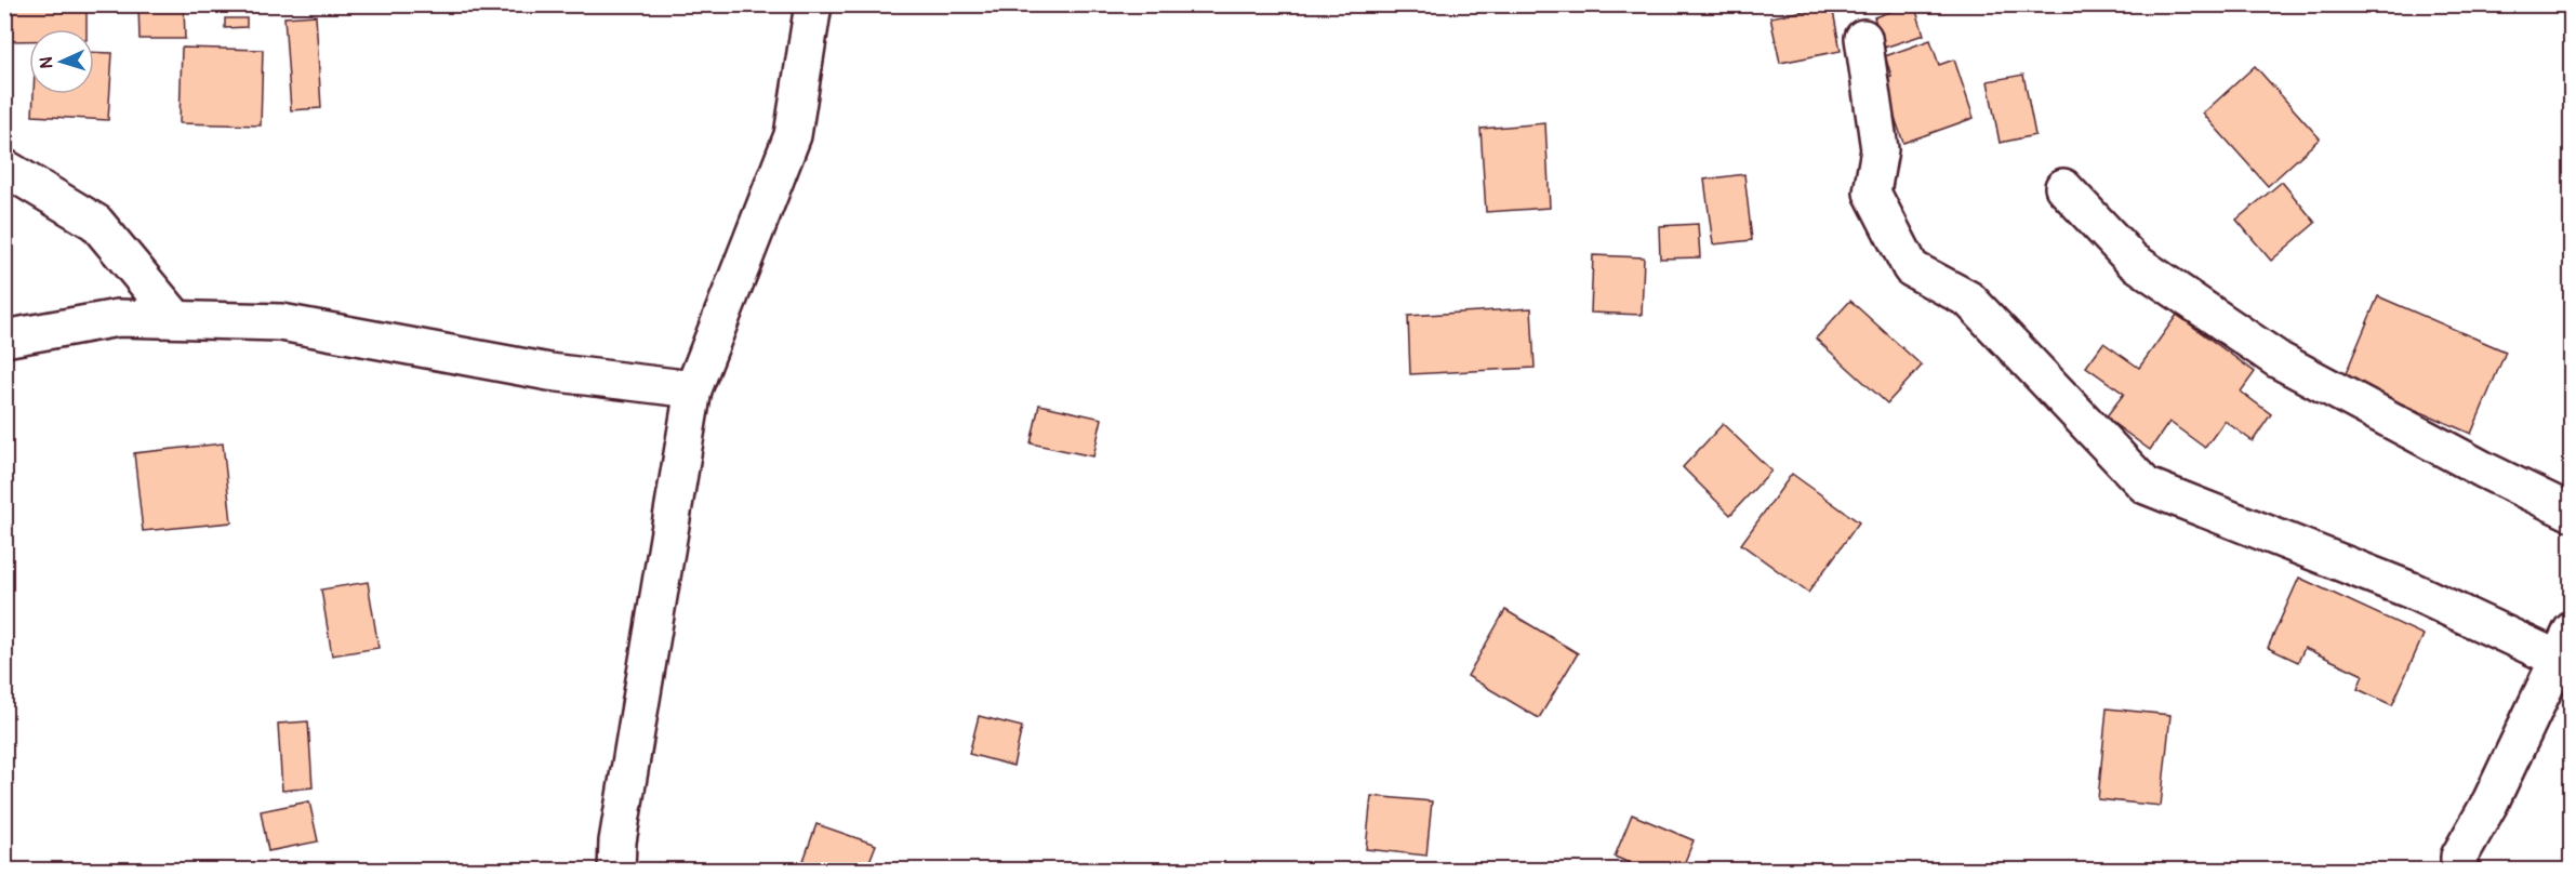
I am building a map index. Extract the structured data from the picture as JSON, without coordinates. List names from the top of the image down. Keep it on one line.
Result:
{"north":"left"}
